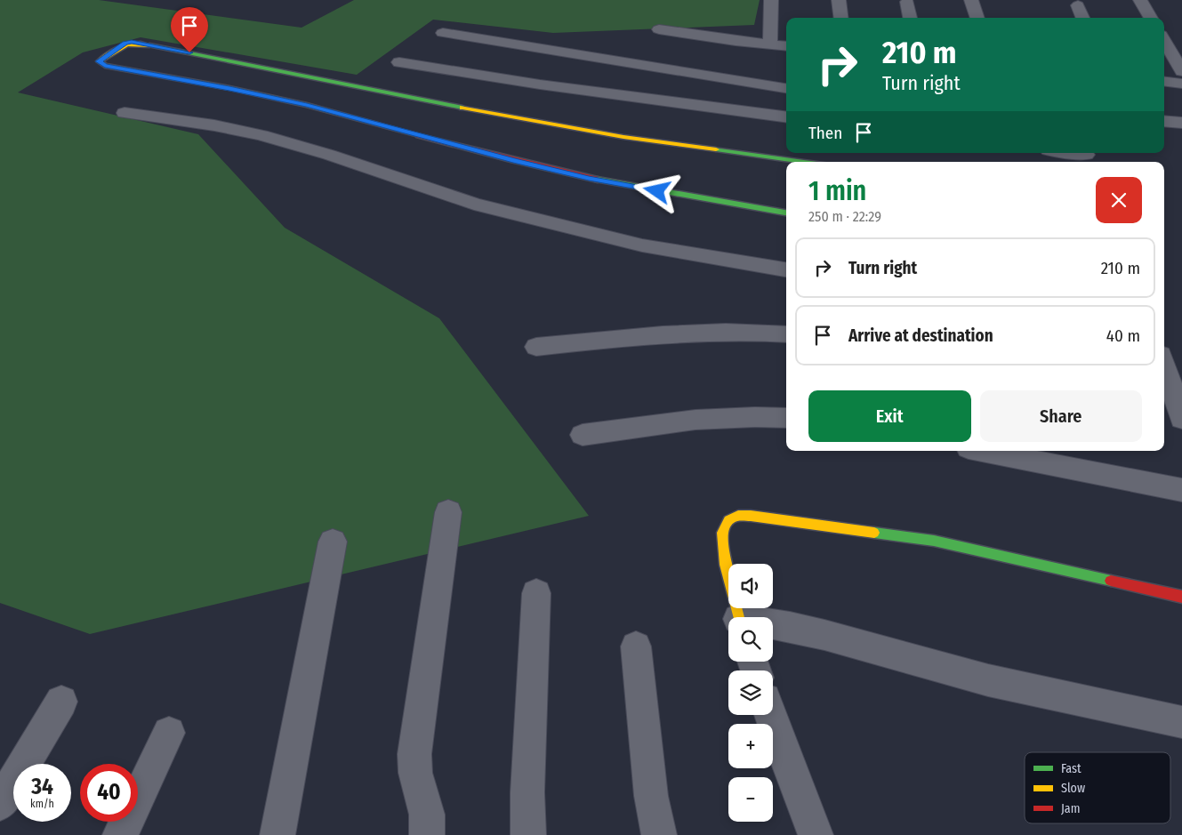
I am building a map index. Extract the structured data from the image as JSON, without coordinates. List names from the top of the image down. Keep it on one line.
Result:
{"legend":["Fast","Slow","Jam"],"page":{"turn":["210 m","Turn right"],"then":"Then","heading":["1 min","250 m · 22:29"],"list":[{"name":"Turn right","value":"210 m"},{"name":"Arrive at destination","value":"40 m"}],"buttons":["Exit","Share"],"map_buttons":["+","−"],"speed":"34 km/h","limit":"40"}}
